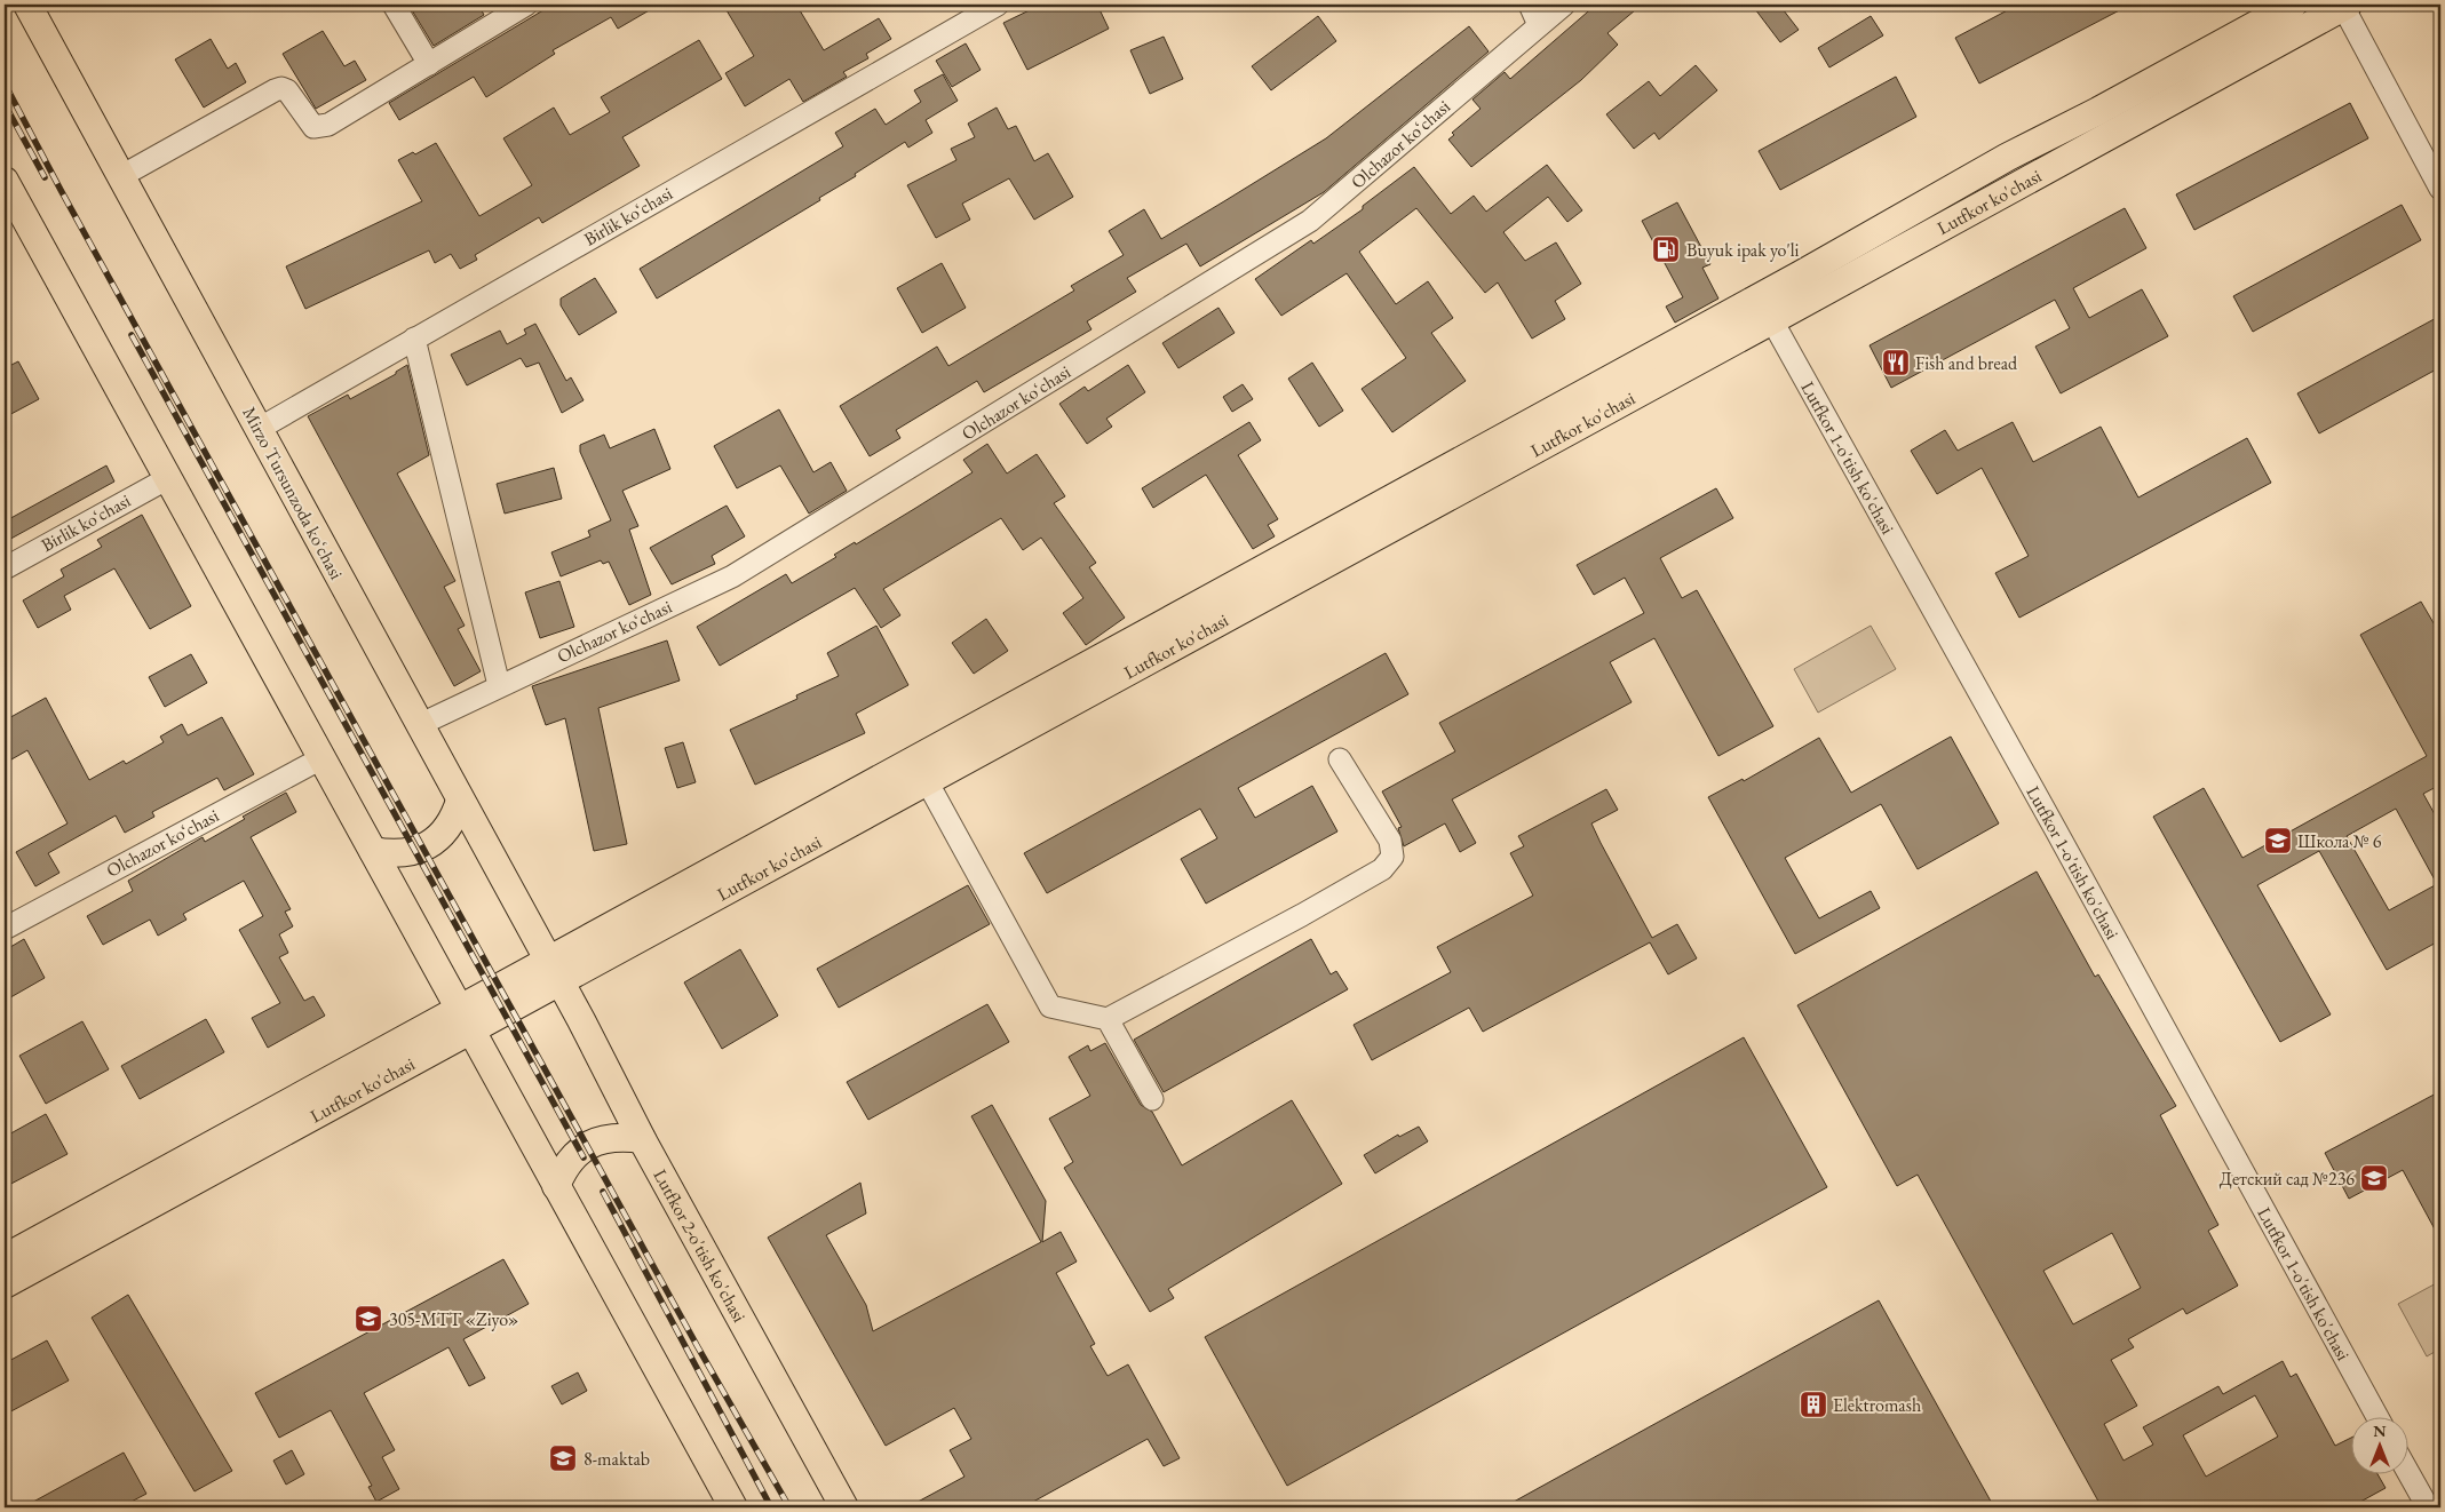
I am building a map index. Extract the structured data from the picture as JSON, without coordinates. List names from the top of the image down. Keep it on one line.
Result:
{"streets":{"main road":["Lutfkor ko'chasi","Mirzo Tursunzoda koʻchasi","Lutfkor 2-o'tish ko'chasi"],"street":["Olchazor koʻchasi","Birlik koʻchasi","Lutfkor 1-o'tish ko'chasi"]},"crossings":[["Olchazor koʻchasi","Mirzo Tursunzoda koʻchasi"],["Lutfkor ko'chasi","Lutfkor 1-o'tish ko'chasi"],["Lutfkor ko'chasi","Mirzo Tursunzoda koʻchasi"],["Lutfkor ko'chasi","Lutfkor 2-o'tish ko'chasi"],["Birlik koʻchasi","Mirzo Tursunzoda koʻchasi"],["Mirzo Tursunzoda koʻchasi","Lutfkor 2-o'tish ko'chasi"]],"places":{"fuel station":["Buyuk ipak yo'li"],"restaurant":["Fish and bread"],"school or university":["Школа № 6","Детский сад №236","305-MTT «Ziyo»","8-maktab"],"building":["Elektromash"]},"north":"top"}
